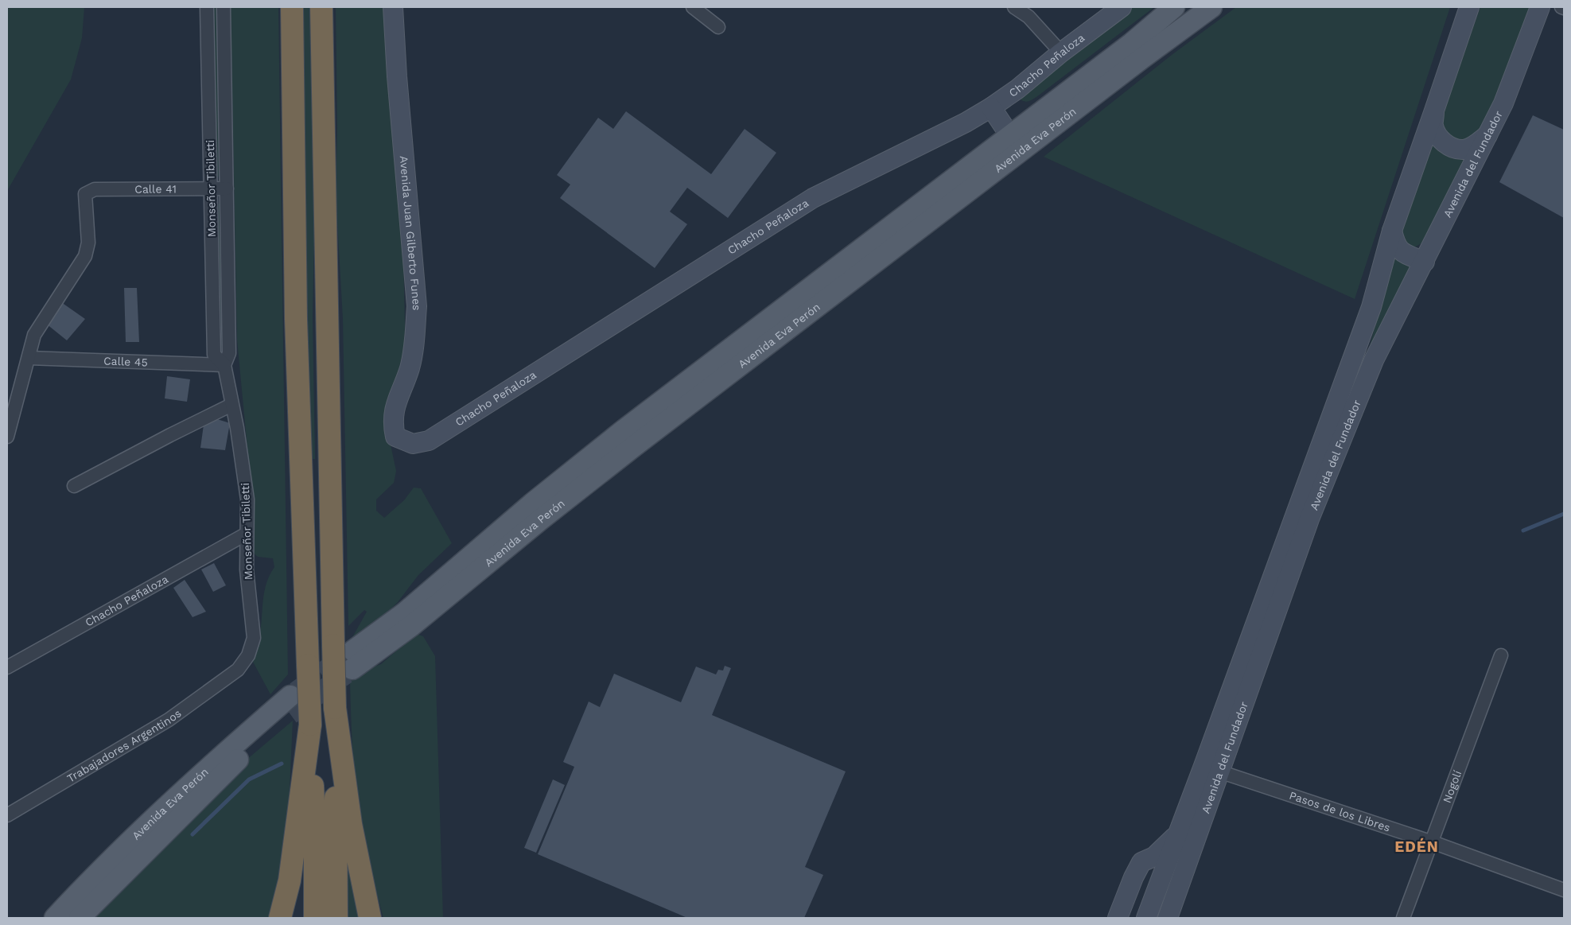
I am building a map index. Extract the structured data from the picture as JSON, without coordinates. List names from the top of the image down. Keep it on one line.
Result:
{"streets":{"main road":["Chacho Peñaloza","Avenida Eva Perón","Avenida del Fundador","Avenida Juan Gilberto Funes"],"street":["Monseñor Tibiletti","Calle 41","Calle 45","Trabajadores Argentinos","Nogolí","Pasos de los Libres"]},"crossings":[["Chacho Peñaloza","Monseñor Tibiletti"],["Chacho Peñaloza","Avenida Juan Gilberto Funes"],["Avenida del Fundador","Pasos de los Libres"],["Monseñor Tibiletti","Calle 41"],["Monseñor Tibiletti","Calle 45"],["Monseñor Tibiletti","Trabajadores Argentinos"],["Calle 41","Calle 45"],["Nogolí","Pasos de los Libres"]],"districts":["EDÉN"]}
